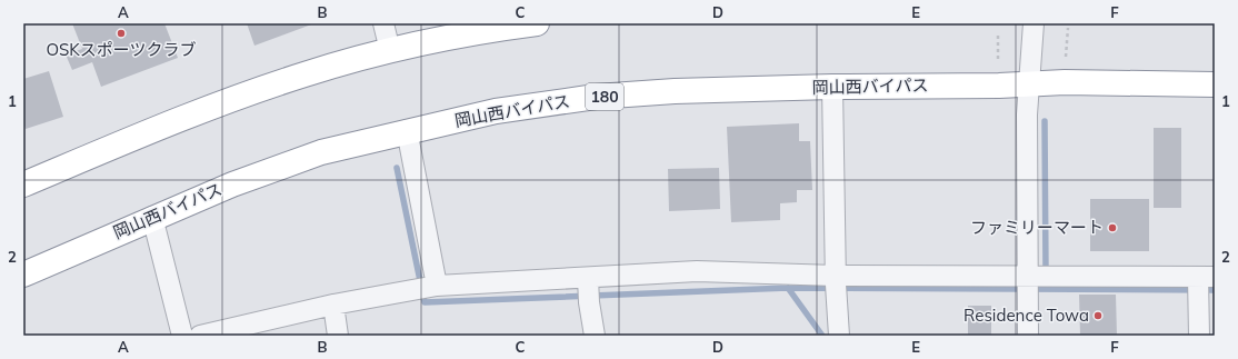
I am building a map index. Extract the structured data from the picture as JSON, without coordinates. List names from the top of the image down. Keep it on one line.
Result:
{"streets":{"highway":["岡山西バイパス","180"]},"places":["OSKスポーツクラブ","ファミリーマート","Residence Towa"],"grid":{"columns":["A","B","C","D","E","F"],"rows":["1","2"]}}
